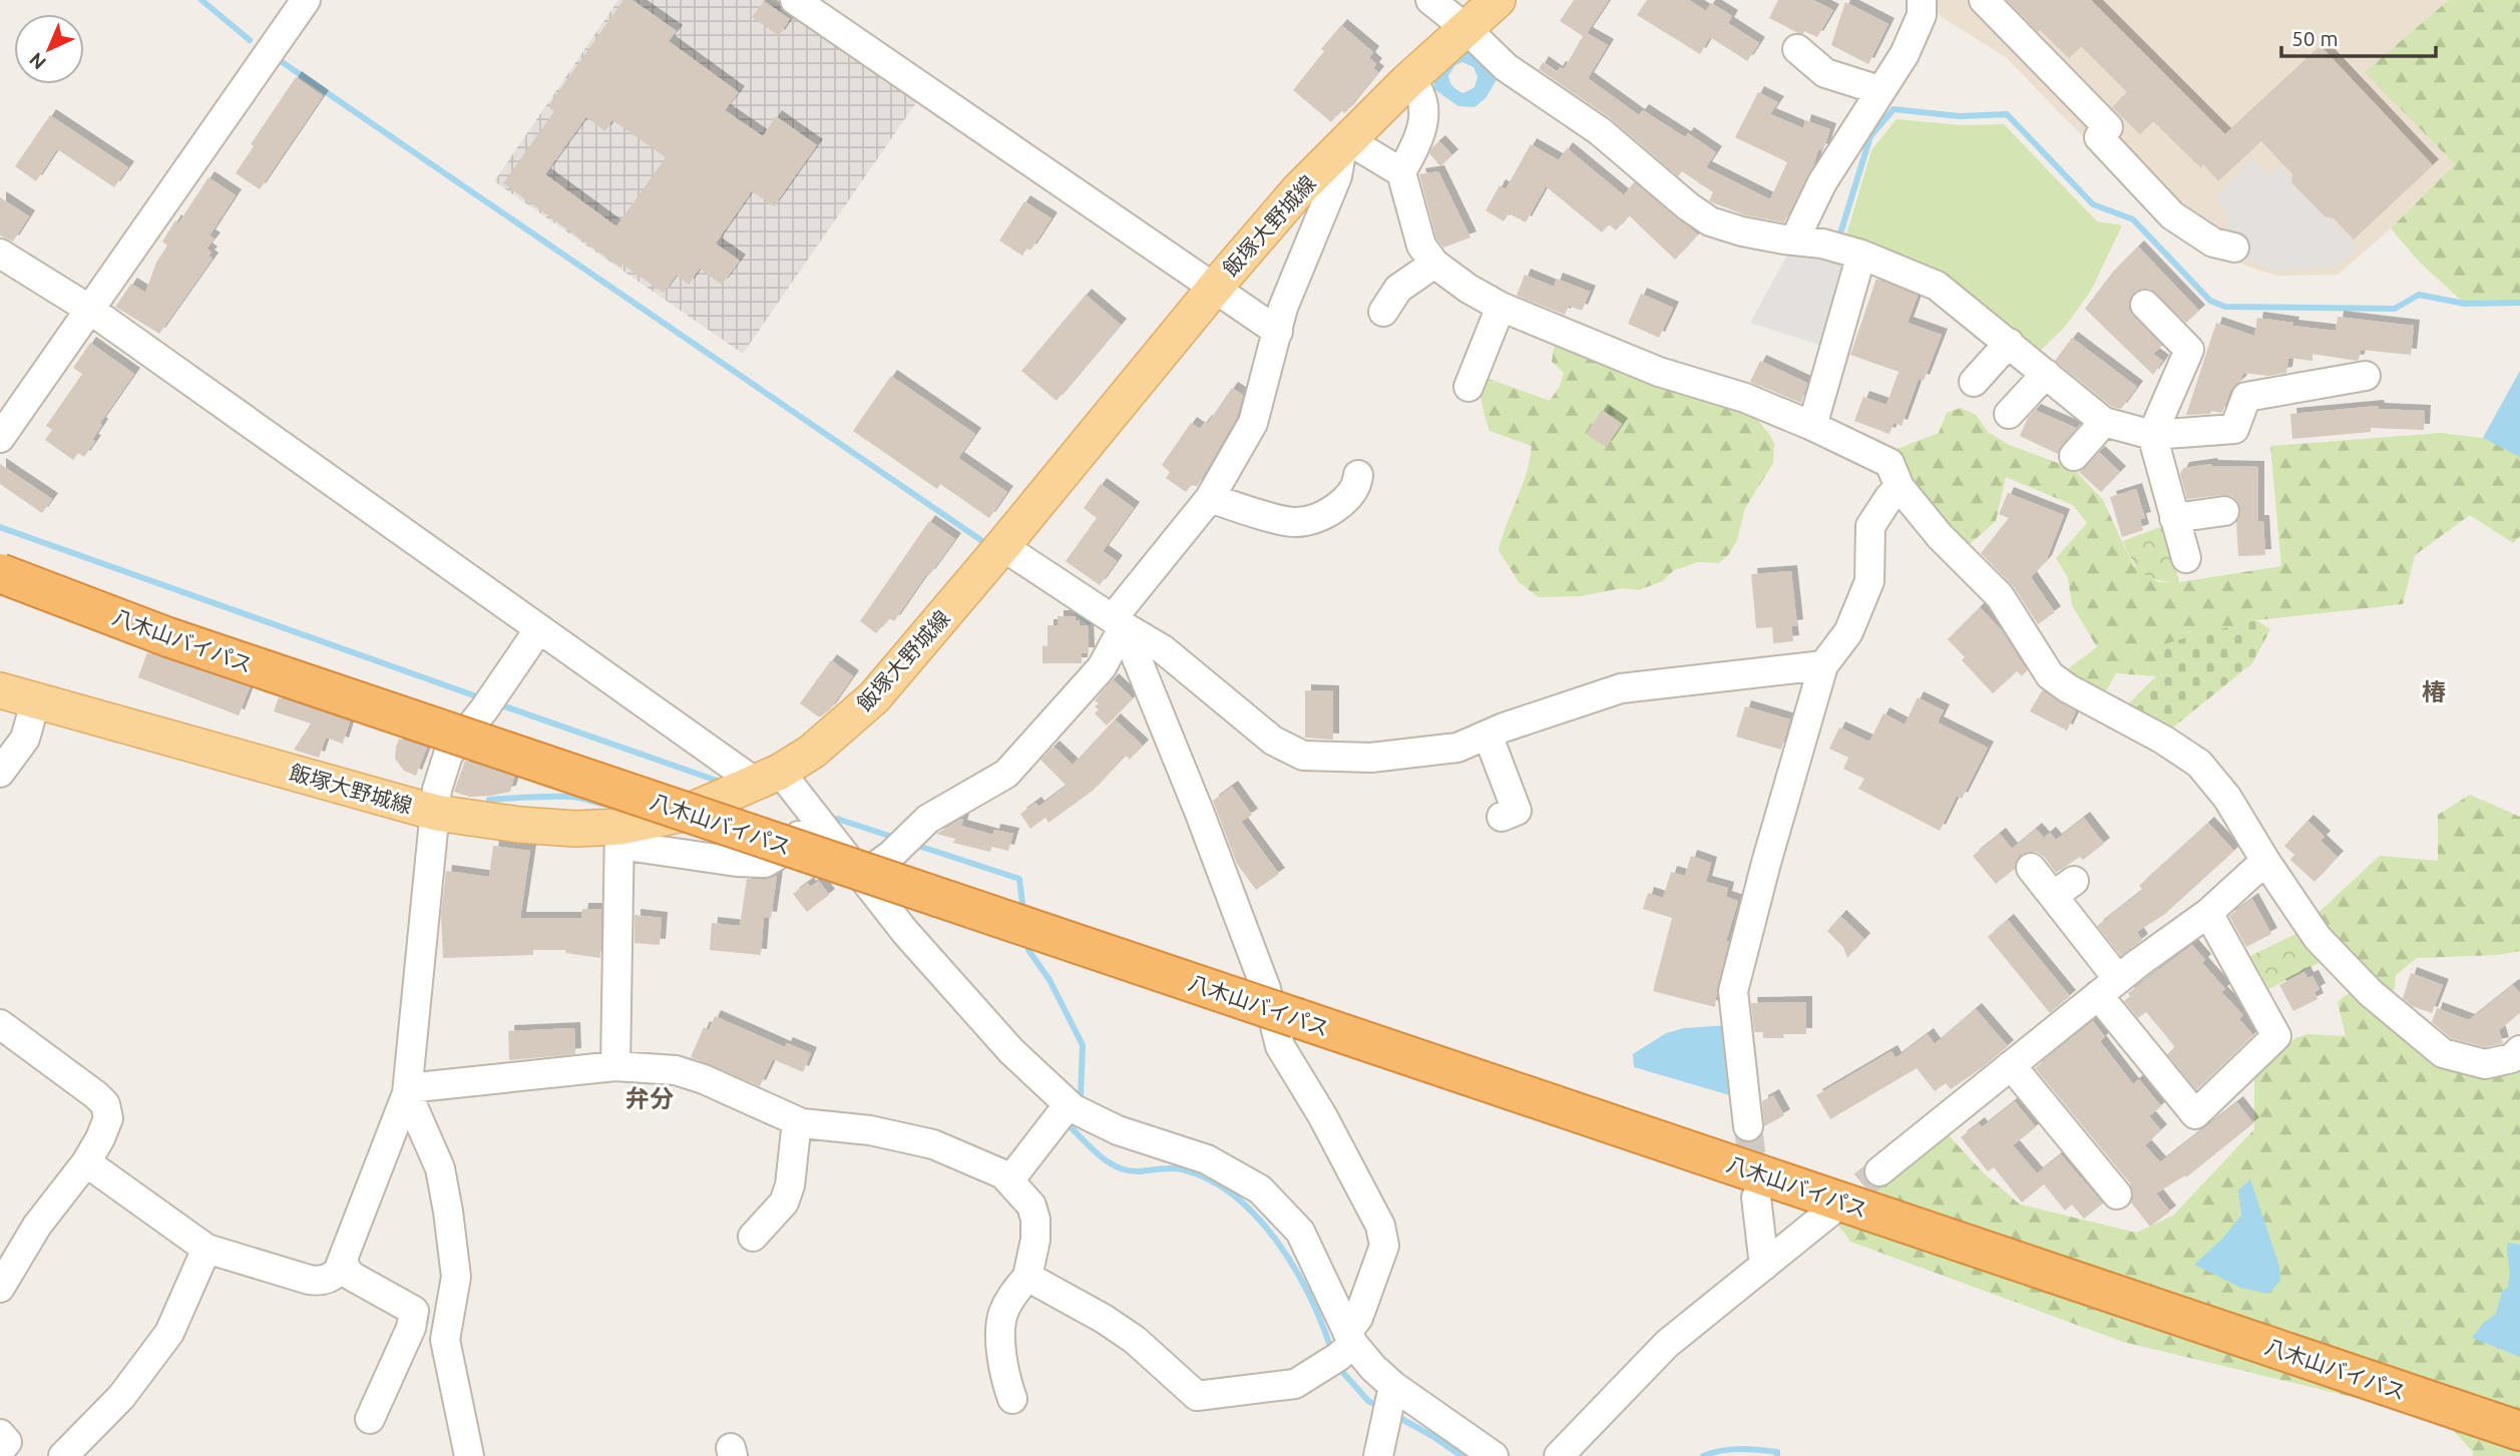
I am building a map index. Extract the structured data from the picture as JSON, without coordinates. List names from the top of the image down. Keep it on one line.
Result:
{"streets":{"highway":["八木山バイパス"],"main road":["飯塚大野城線"]},"districts":["椿","弁分"],"scale_bar":"50 m","north":"bottom left"}
